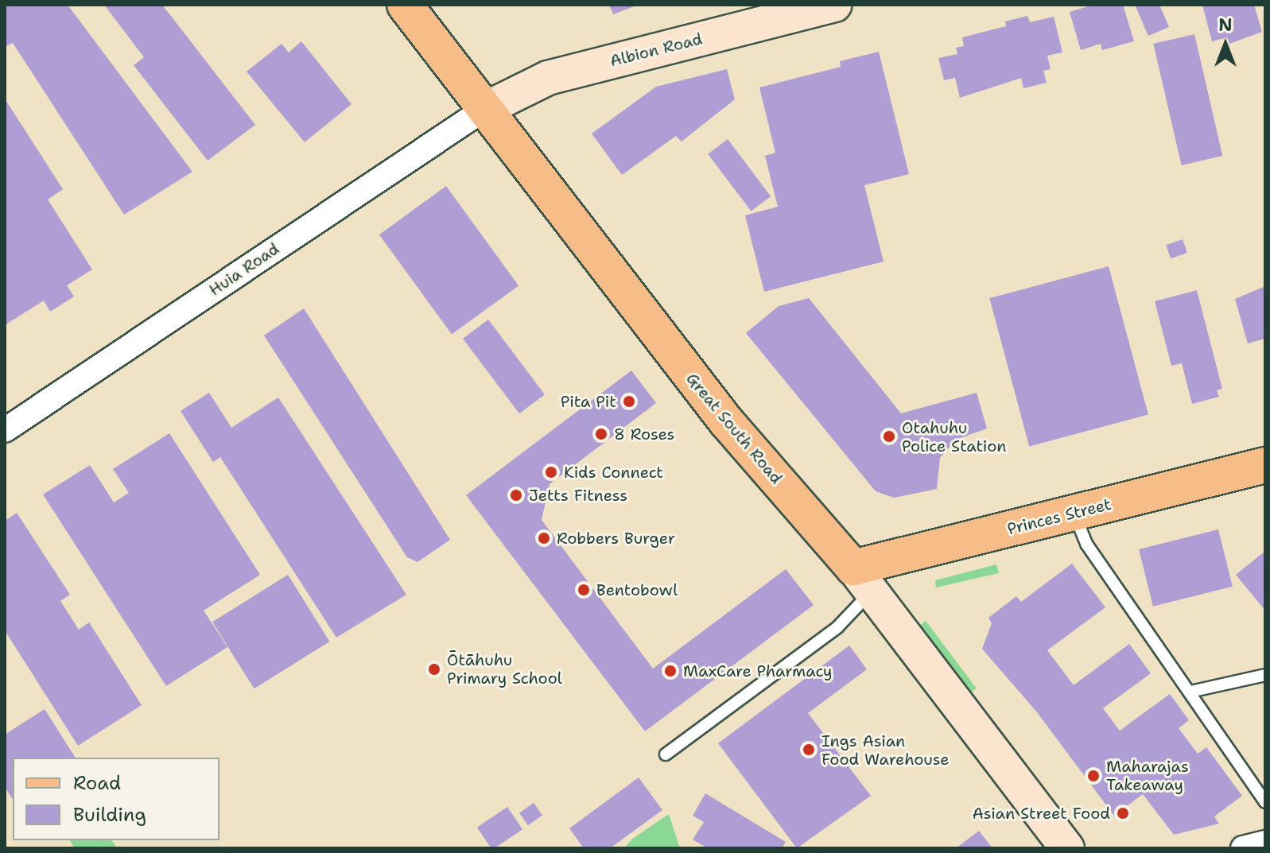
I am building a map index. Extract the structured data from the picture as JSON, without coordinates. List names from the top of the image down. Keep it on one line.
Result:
{"streets":{"main road":["Great South Road","Princes Street"],"street":["Albion Road","Huia Road"]},"crossings":[["Albion Road","Huia Road"],["Albion Road","Great South Road"],["Huia Road","Great South Road"],["Great South Road","Princes Street"]],"places":["Pita Pit","8 Roses","Otahuhu Police Station","Kids Connect","Jetts Fitness","Robbers Burger","Bentobowl","Ōtāhuhu Primary School","MaxCare Pharmacy","Ings Asian Food Warehouse","Maharajas Takeaway","Asian Street Food"],"legend":["Road","Building"],"north":"top"}
